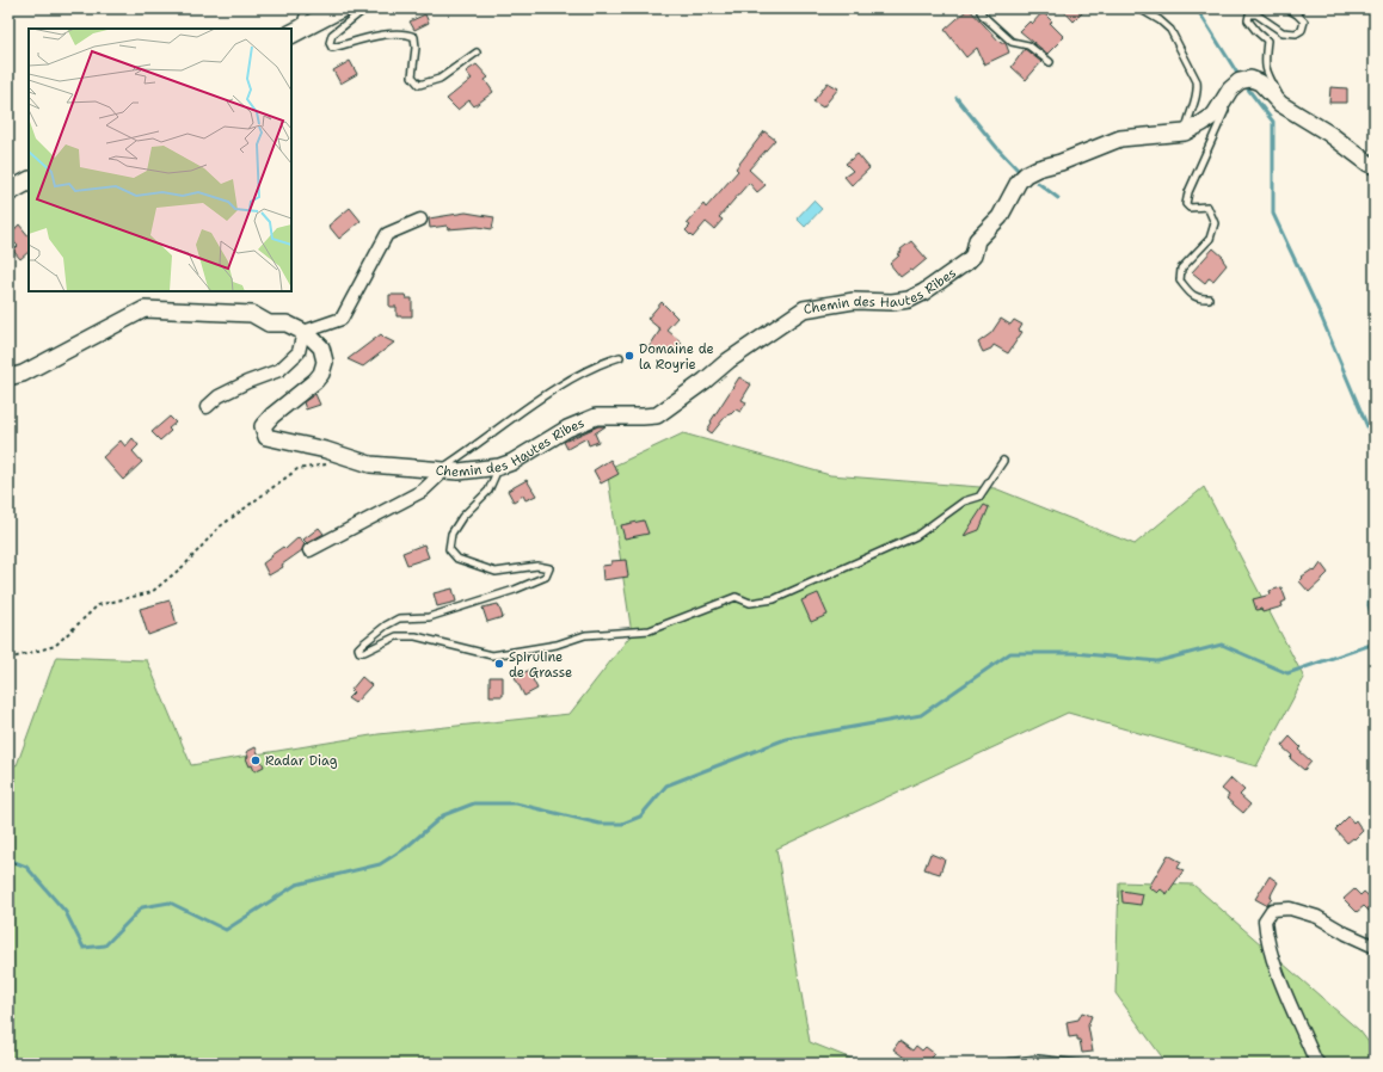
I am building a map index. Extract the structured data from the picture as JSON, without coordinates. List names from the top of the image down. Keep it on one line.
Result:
{"streets":{"street":["Chemin des Hautes Ribes"]},"places":["Domaine de la Royrie","Spiruline de Grasse","Radar Diag"]}
